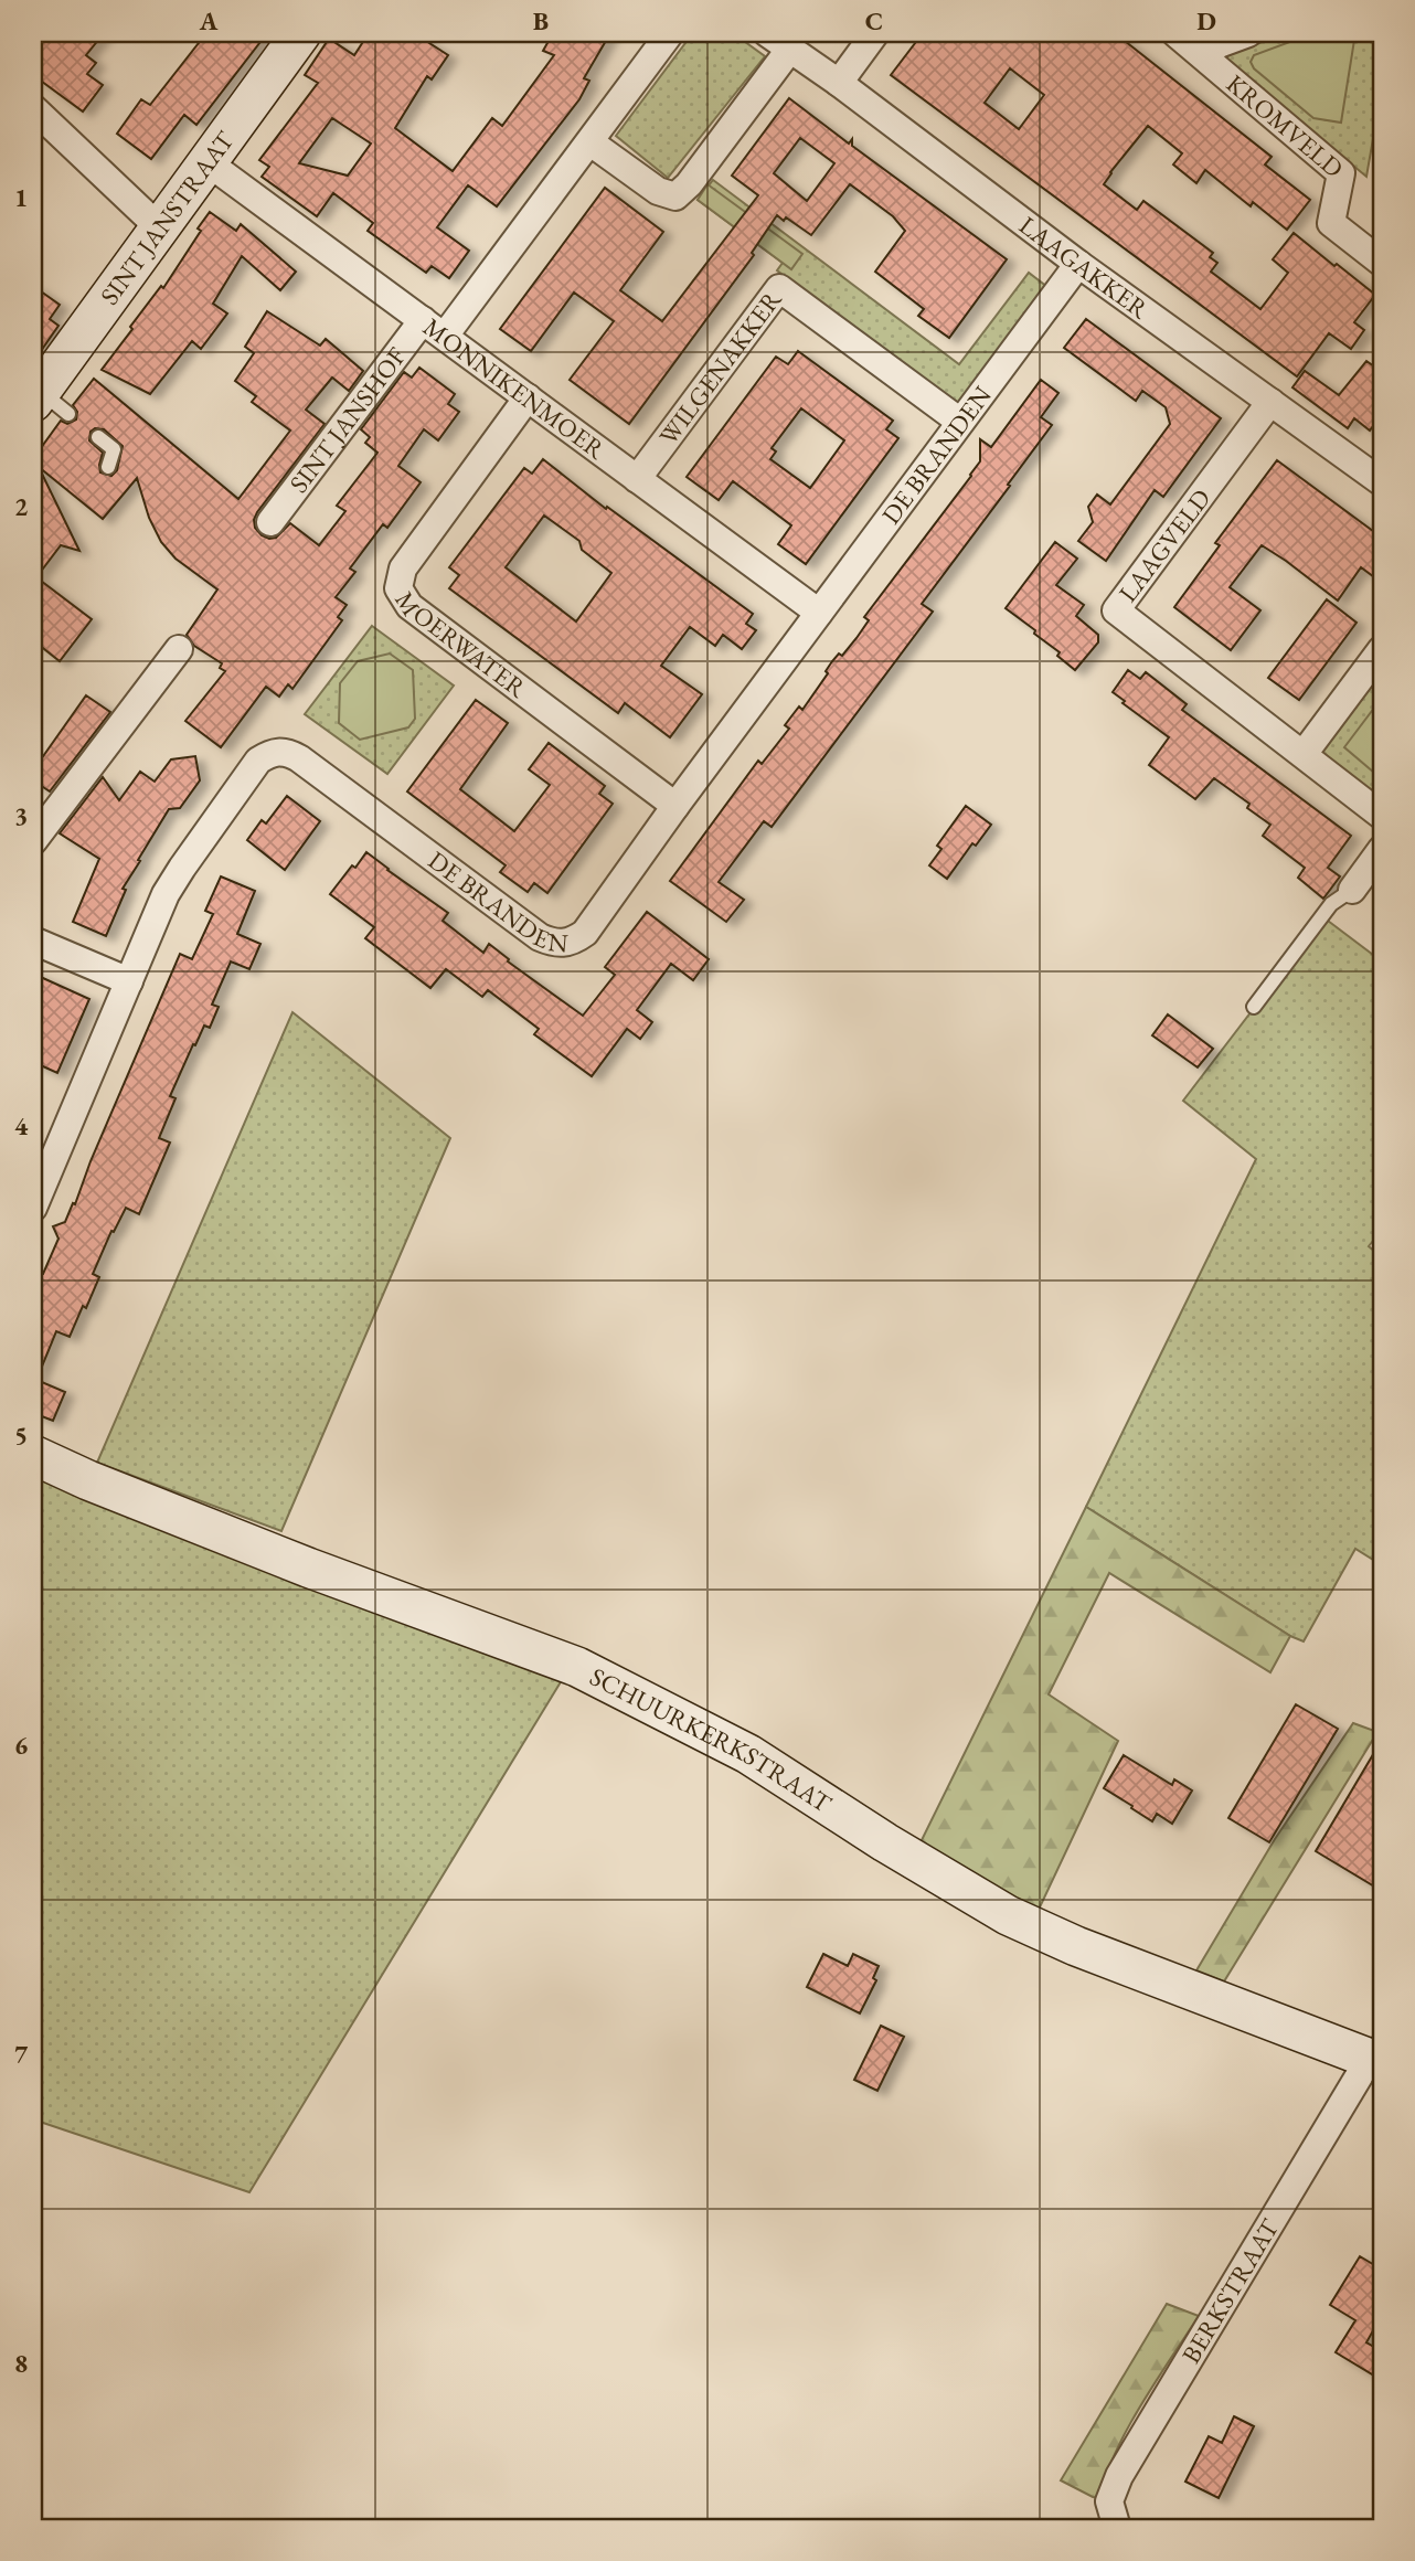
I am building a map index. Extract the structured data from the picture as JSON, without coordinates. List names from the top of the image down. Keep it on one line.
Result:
{"streets":{"street":["KROMVELD","SINT JANSTRAAT","LAAGAKKER","WILGENAKKER","MONNIKENMOER","SINT JANSHOF","DE BRANDEN","LAAGVELD","MOERWATER","SCHUURKERKSTRAAT","BERKSTRAAT"]},"crossings":[["SINT JANSTRAAT","MONNIKENMOER"],["LAAGAKKER","DE BRANDEN"],["LAAGAKKER","LAAGVELD"],["WILGENAKKER","MONNIKENMOER"],["WILGENAKKER","DE BRANDEN"],["MONNIKENMOER","SINT JANSHOF"],["MONNIKENMOER","DE BRANDEN"],["MONNIKENMOER","MOERWATER"],["DE BRANDEN","MOERWATER"],["SCHUURKERKSTRAAT","BERKSTRAAT"]],"grid":{"columns":["A","B","C","D"],"rows":["1","2","3","4","5","6","7","8"]}}
